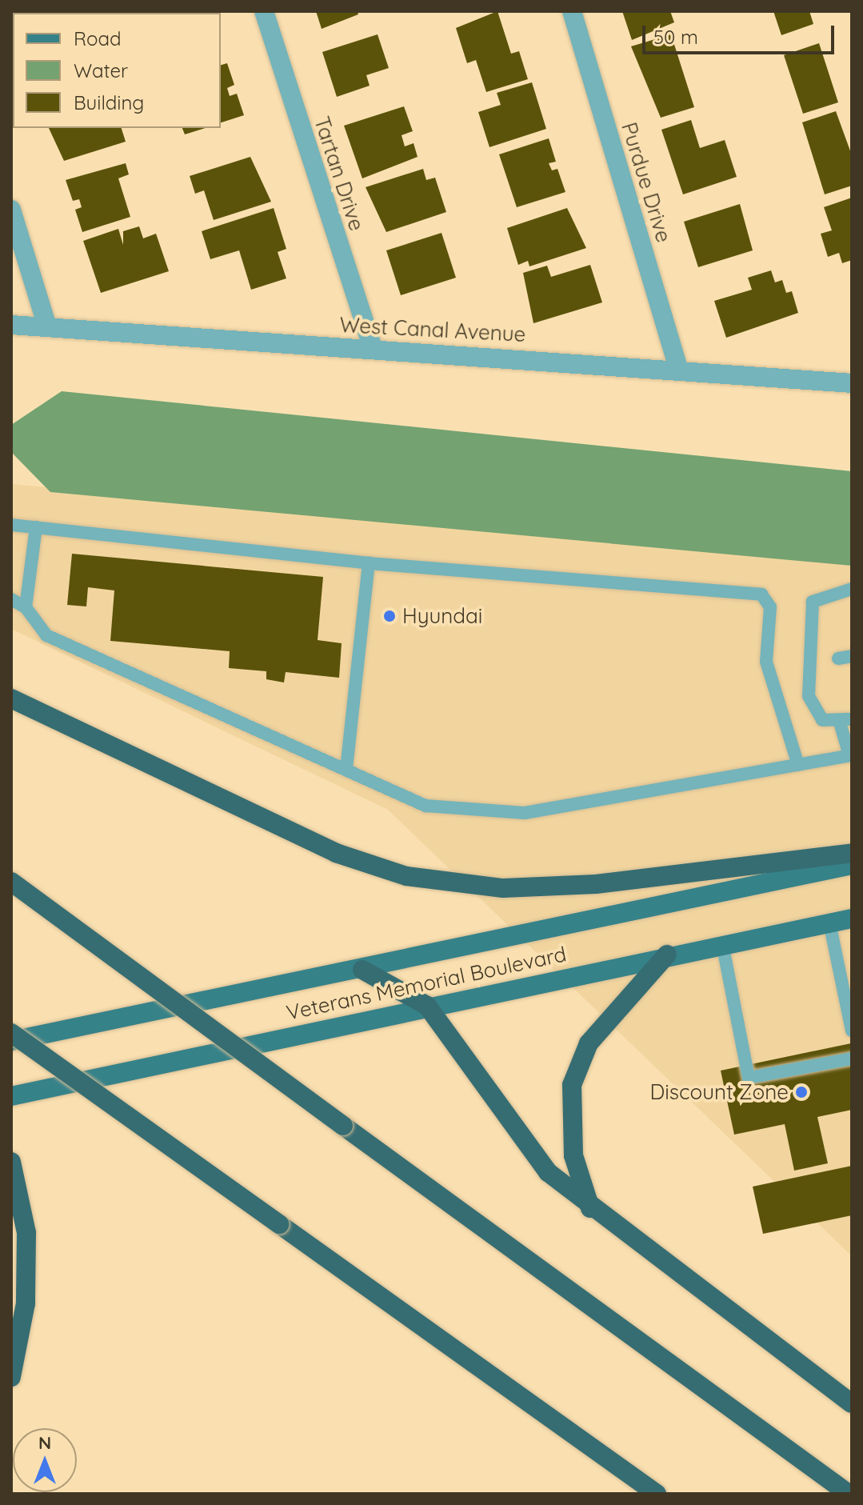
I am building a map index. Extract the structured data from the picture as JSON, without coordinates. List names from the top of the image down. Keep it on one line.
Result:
{"streets":{"main road":["Veterans Memorial Boulevard"],"street":["Tartan Drive","Purdue Drive","West Canal Avenue"]},"crossings":[["Tartan Drive","West Canal Avenue"],["Purdue Drive","West Canal Avenue"]],"places":["Hyundai","Discount Zone"],"legend":["Road","Water","Building"],"scale_bar":"50 m","north":"top"}
